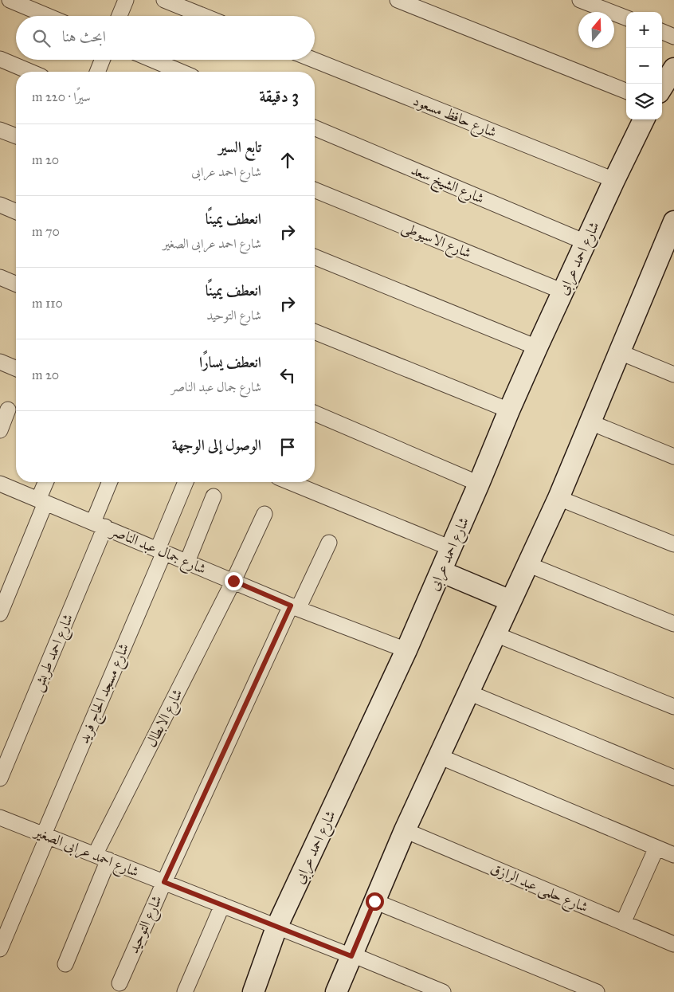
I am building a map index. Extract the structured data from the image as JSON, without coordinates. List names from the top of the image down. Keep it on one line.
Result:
{"streets":{"street":["شارع حافظ مسعود","شارع الشيخ سعد","شارع الاسيوطى","شارع احمد عرابى","شارع جمال عبد الناصر","شارع احمد طربش","شارع مسجد الحاج فريد","شارع الابطال","شارع احمد عرابى الصغير","شارع حلمى عبد الرازق","شارع التوحيد"]},"crossings":[["شارع حافظ مسعود","شارع احمد عرابى"],["شارع الشيخ سعد","شارع احمد عرابى"],["شارع الاسيوطى","شارع احمد عرابى"],["شارع احمد عرابى","شارع جمال عبد الناصر"],["شارع احمد عرابى","شارع احمد عرابى الصغير"],["شارع جمال عبد الناصر","شارع احمد طربش"],["شارع جمال عبد الناصر","شارع مسجد الحاج فريد"],["شارع جمال عبد الناصر","شارع الابطال"],["شارع جمال عبد الناصر","شارع التوحيد"],["شارع مسجد الحاج فريد","شارع احمد عرابى الصغير"],["شارع الابطال","شارع احمد عرابى الصغير"],["شارع احمد عرابى الصغير","شارع التوحيد"]],"north":"top","page":{"map_buttons":["+","−"],"search":"ابحث هنا","heading":["3 دقيقة","سيرًا · 220 m"],"list":[["تابع السير","شارع احمد عرابى","20 m"],["انعطف يمينًا","شارع احمد عرابى الصغير","70 m"],["انعطف يمينًا","شارع التوحيد","110 m"],["انعطف يسارًا","شارع جمال عبد الناصر","20 m"],"الوصول إلى الوجهة"]}}
